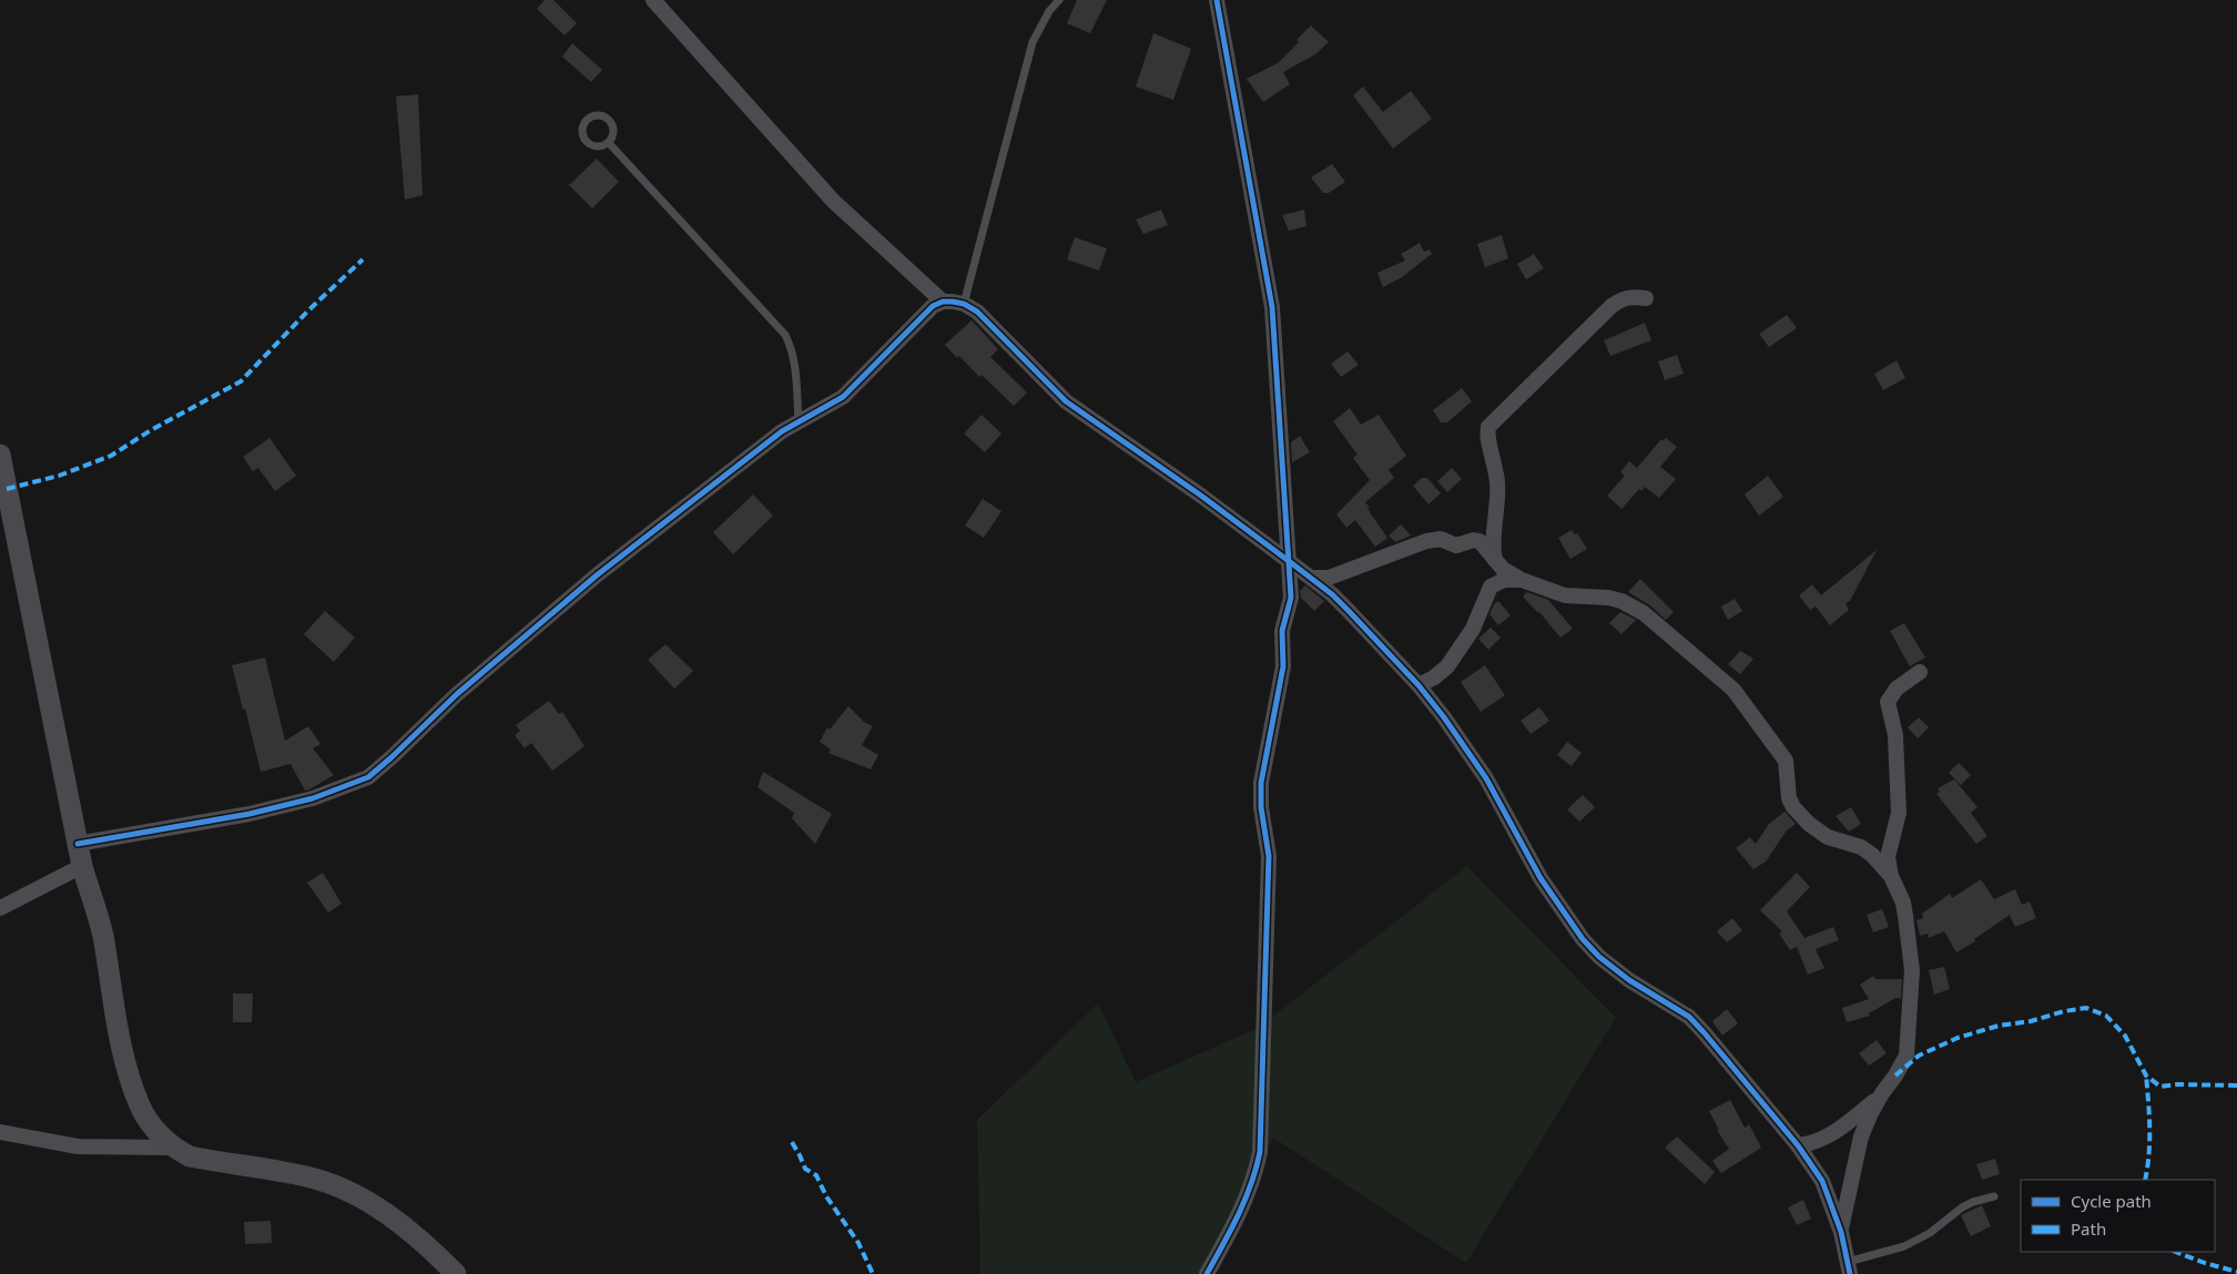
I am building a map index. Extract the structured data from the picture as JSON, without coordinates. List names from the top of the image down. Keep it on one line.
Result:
{"legend":["Cycle path","Path"]}
